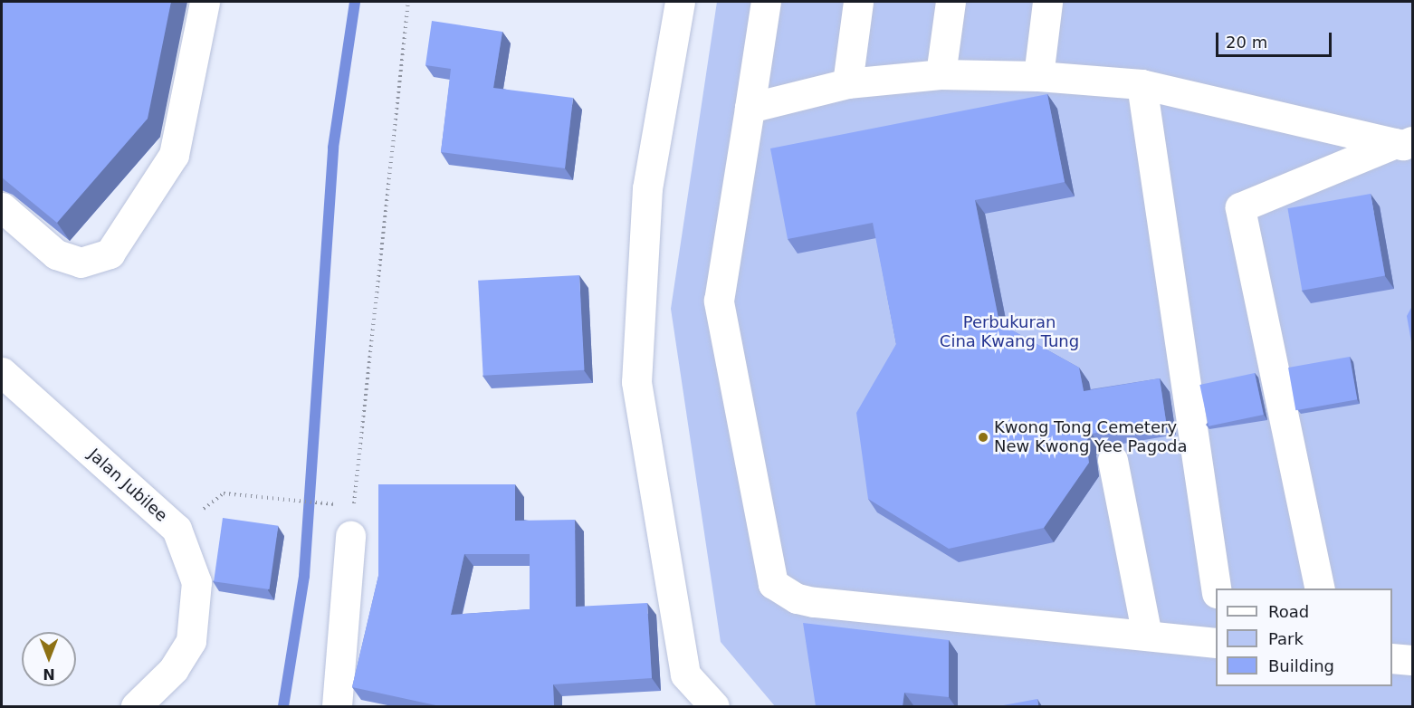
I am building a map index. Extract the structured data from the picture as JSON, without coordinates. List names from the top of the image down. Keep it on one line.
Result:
{"streets":{"street":["Jalan Jubilee"]},"parks":["Perbukuran Cina Kwang Tung"],"places":["Kwong Tong Cemetery New Kwong Yee Pagoda"],"legend":["Road","Park","Building"],"scale_bar":"20 m","north":"bottom"}
